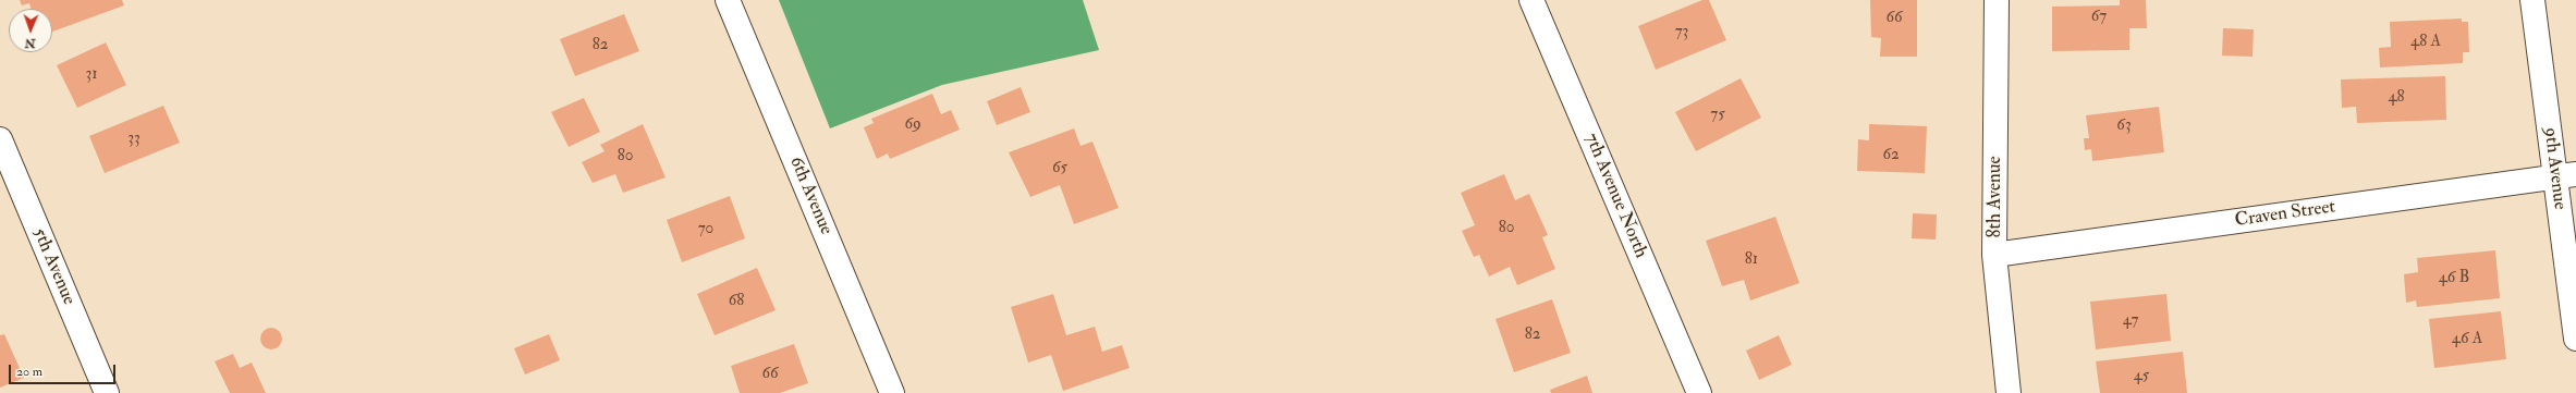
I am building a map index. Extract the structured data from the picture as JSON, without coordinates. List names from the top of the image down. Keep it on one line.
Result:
{"streets":{"street":["9th Avenue","6th Avenue","7th Avenue North","8th Avenue","Craven Street","5th Avenue"]},"crossings":[["9th Avenue","Craven Street"],["8th Avenue","Craven Street"]],"house_numbers":["67","66","73","48 A","82","31","48","75","69","63","33","62","80","65","80","70","81","46 B","68","47","82","46 A","66","45"],"scale_bar":"20 m","north":"bottom"}
